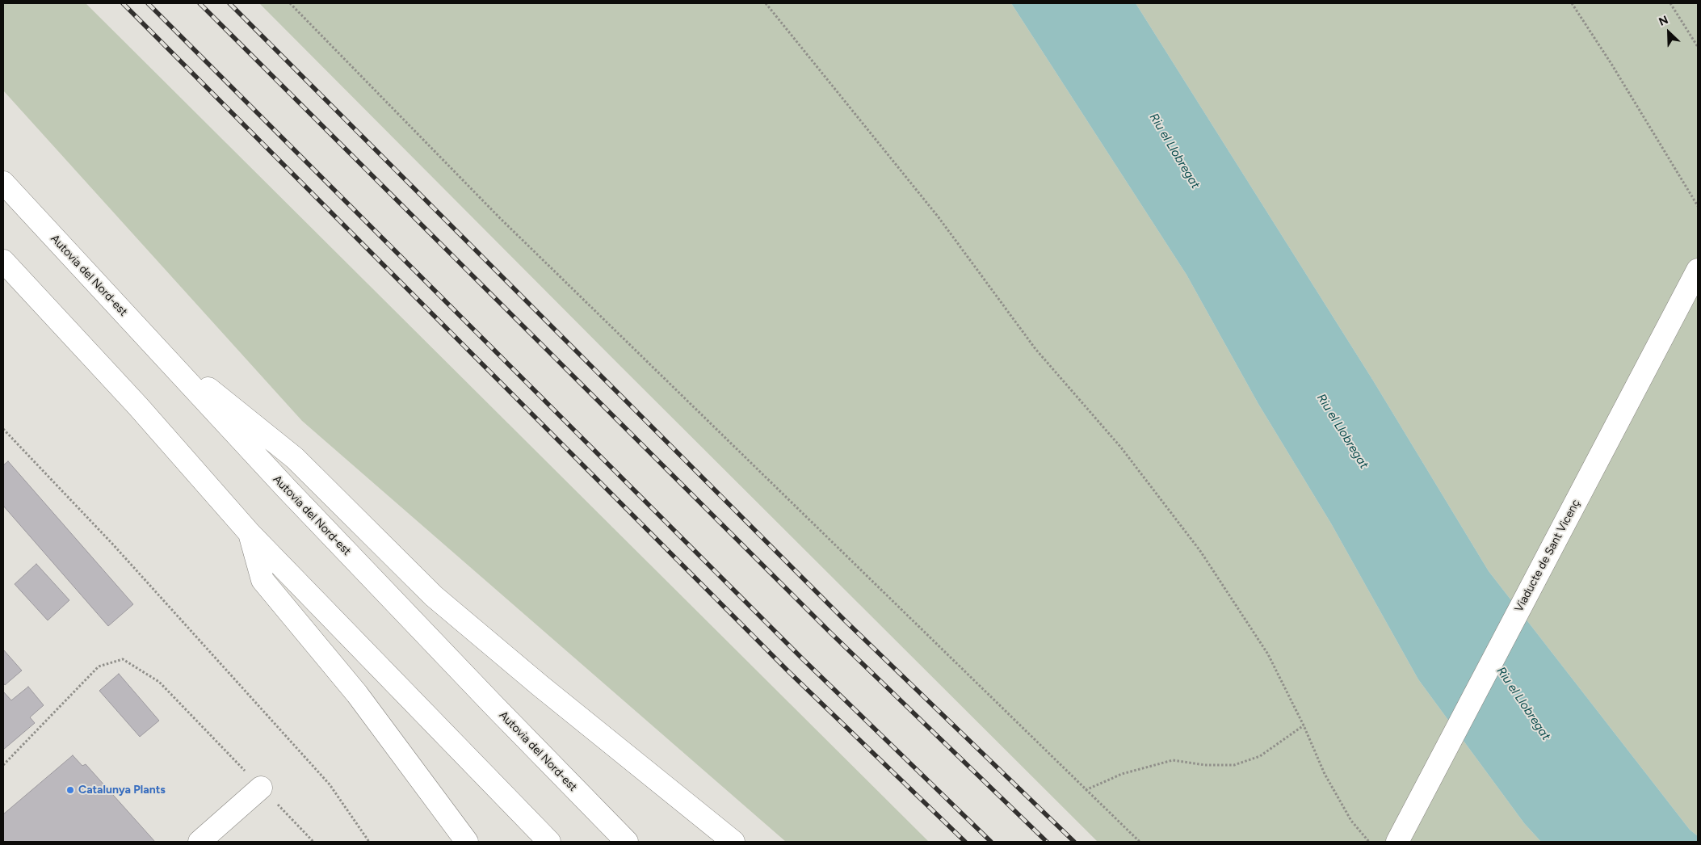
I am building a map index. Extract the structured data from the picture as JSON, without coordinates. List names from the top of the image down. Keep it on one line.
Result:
{"streets":{"main road":["Autovia del Nord-est","Viaducte de Sant Vicenç"]},"water":["Riu el Llobregat"],"places":["Catalunya Plants"],"north":"top left"}
